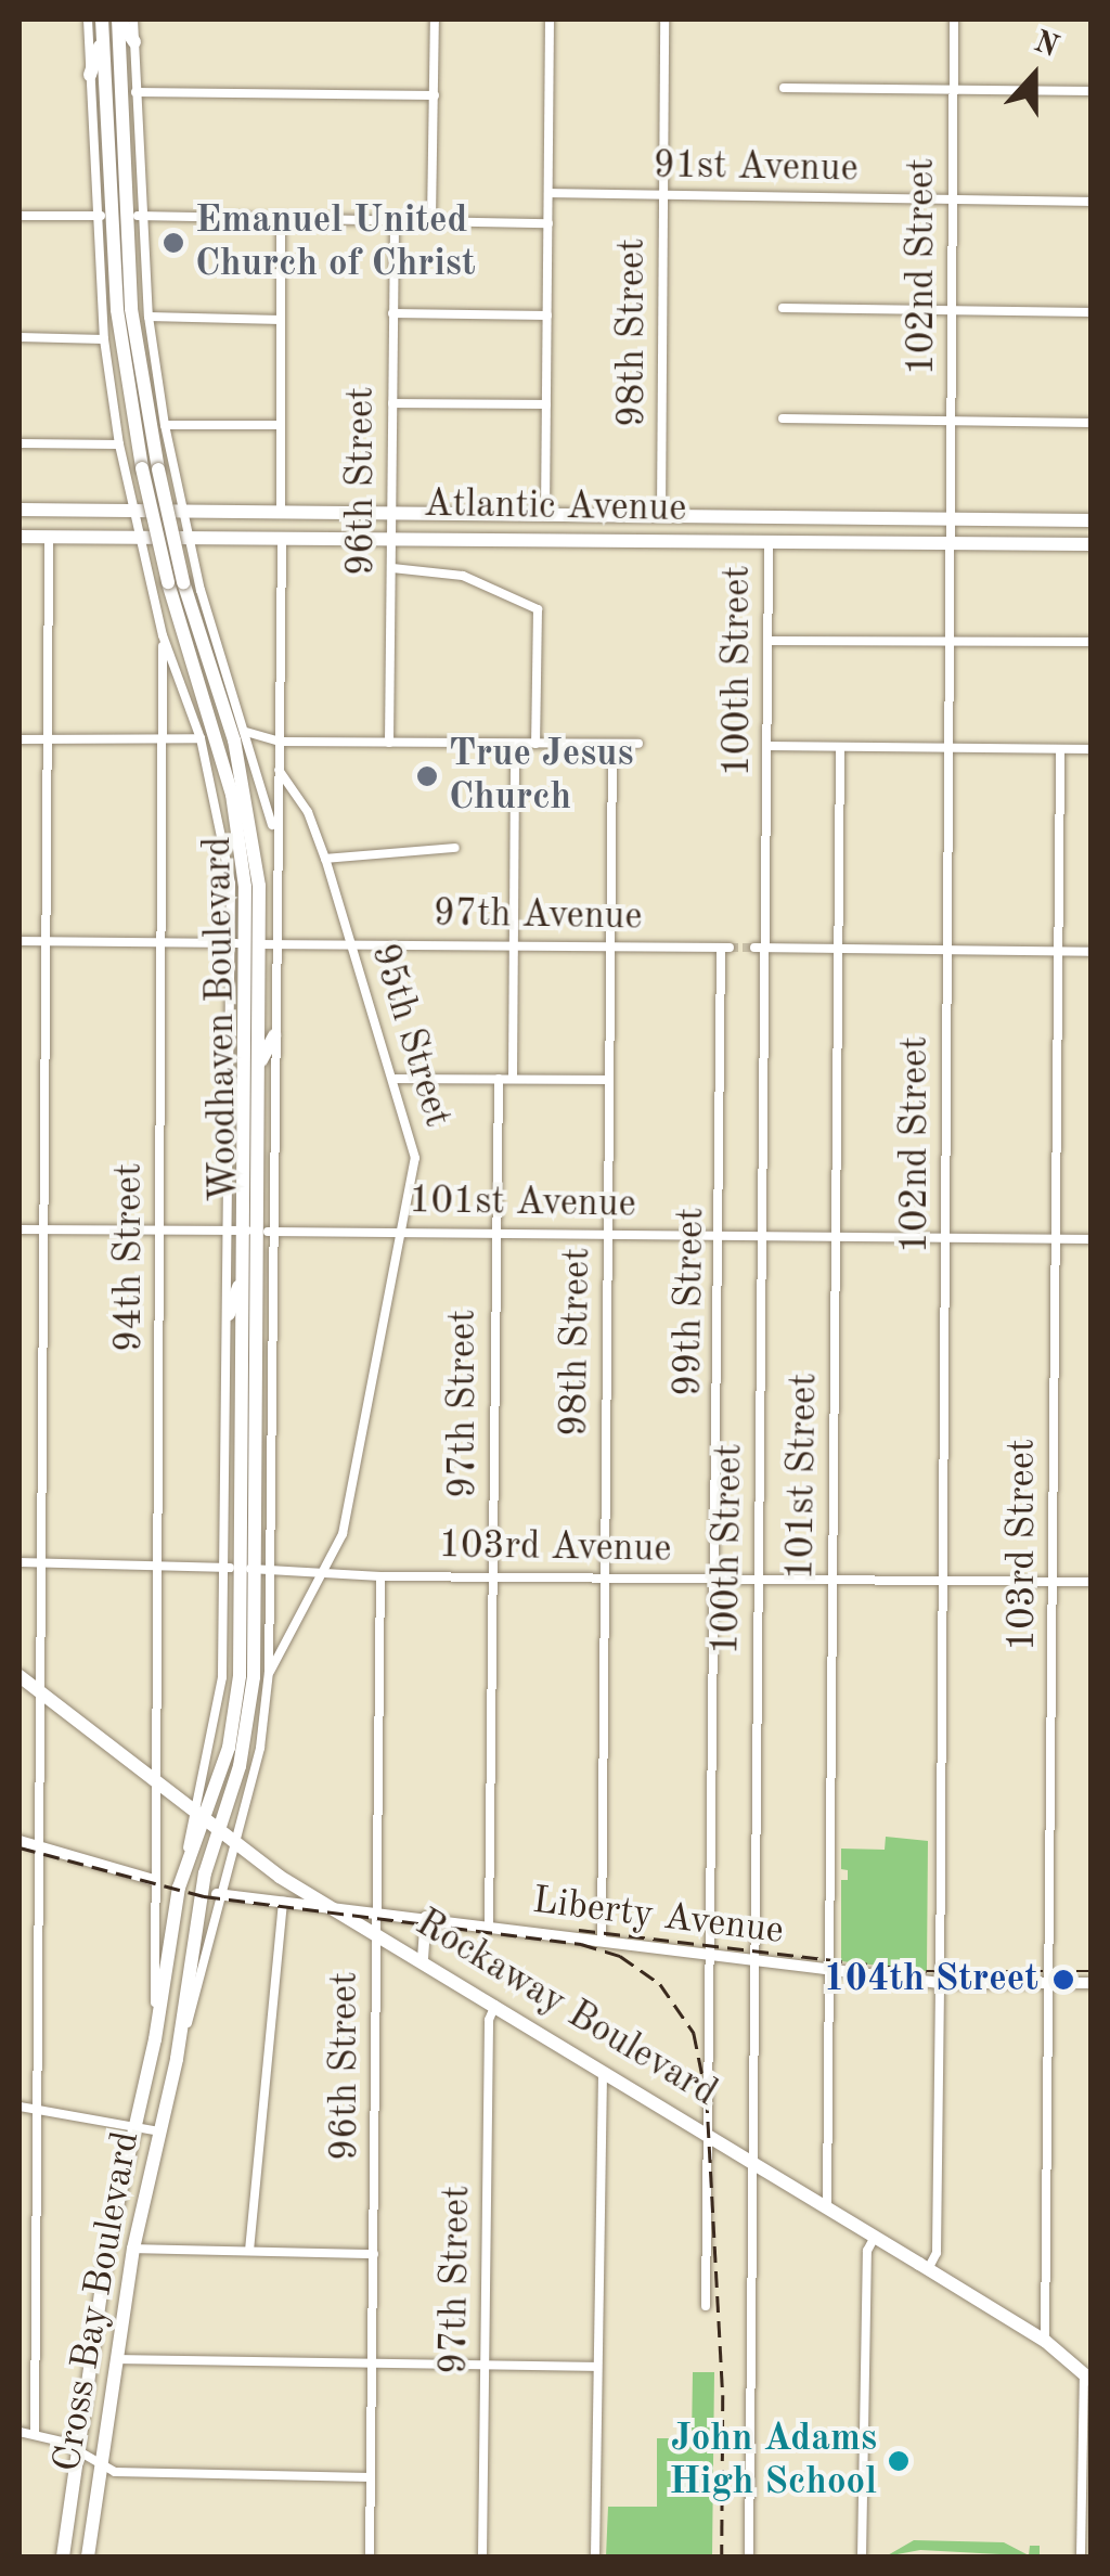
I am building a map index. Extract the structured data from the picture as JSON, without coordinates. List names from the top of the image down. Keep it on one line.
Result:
{"streets":{"main road":["Atlantic Avenue","Woodhaven Boulevard","Rockaway Boulevard","Cross Bay Boulevard"],"street":["91st Avenue","102nd Street","98th Street","96th Street","100th Street","97th Avenue","95th Street","101st Avenue","94th Street","99th Street","97th Street","101st Street","103rd Street","103rd Avenue","Liberty Avenue"]},"crossings":[["91st Avenue","102nd Street"],["91st Avenue","98th Street"],["102nd Street","Atlantic Avenue"],["102nd Street","101st Avenue"],["102nd Street","103rd Avenue"],["102nd Street","Liberty Avenue"],["102nd Street","Rockaway Boulevard"],["98th Street","Atlantic Avenue"],["98th Street","97th Avenue"],["98th Street","101st Avenue"],["98th Street","103rd Avenue"],["98th Street","Liberty Avenue"],["96th Street","Atlantic Avenue"],["96th Street","103rd Avenue"],["96th Street","Liberty Avenue"],["96th Street","Rockaway Boulevard"],["Atlantic Avenue","100th Street"],["Atlantic Avenue","Woodhaven Boulevard"],["100th Street","101st Avenue"],["100th Street","103rd Avenue"],["100th Street","Liberty Avenue"],["100th Street","Rockaway Boulevard"],["97th Avenue","Woodhaven Boulevard"],["97th Avenue","95th Street"],["97th Avenue","94th Street"],["97th Avenue","99th Street"],["Woodhaven Boulevard","95th Street"],["Woodhaven Boulevard","101st Avenue"],["Woodhaven Boulevard","94th Street"],["Woodhaven Boulevard","103rd Avenue"],["Woodhaven Boulevard","Rockaway Boulevard"],["Woodhaven Boulevard","Cross Bay Boulevard"],["95th Street","101st Avenue"],["95th Street","103rd Avenue"],["101st Avenue","94th Street"],["101st Avenue","99th Street"],["101st Avenue","97th Street"],["101st Avenue","101st Street"],["101st Avenue","103rd Street"],["94th Street","103rd Avenue"],["94th Street","Rockaway Boulevard"],["94th Street","Cross Bay Boulevard"],["99th Street","103rd Avenue"],["99th Street","Liberty Avenue"],["99th Street","Rockaway Boulevard"],["97th Street","103rd Avenue"],["97th Street","Liberty Avenue"],["97th Street","Rockaway Boulevard"],["101st Street","103rd Avenue"],["101st Street","Liberty Avenue"],["101st Street","Rockaway Boulevard"],["103rd Street","103rd Avenue"],["103rd Street","Liberty Avenue"],["103rd Street","Rockaway Boulevard"],["Liberty Avenue","Rockaway Boulevard"],["Liberty Avenue","Cross Bay Boulevard"],["Rockaway Boulevard","Cross Bay Boulevard"]],"places":["Emanuel United Church of Christ","True Jesus Church","104th Street","John Adams High School"],"north":"top"}
